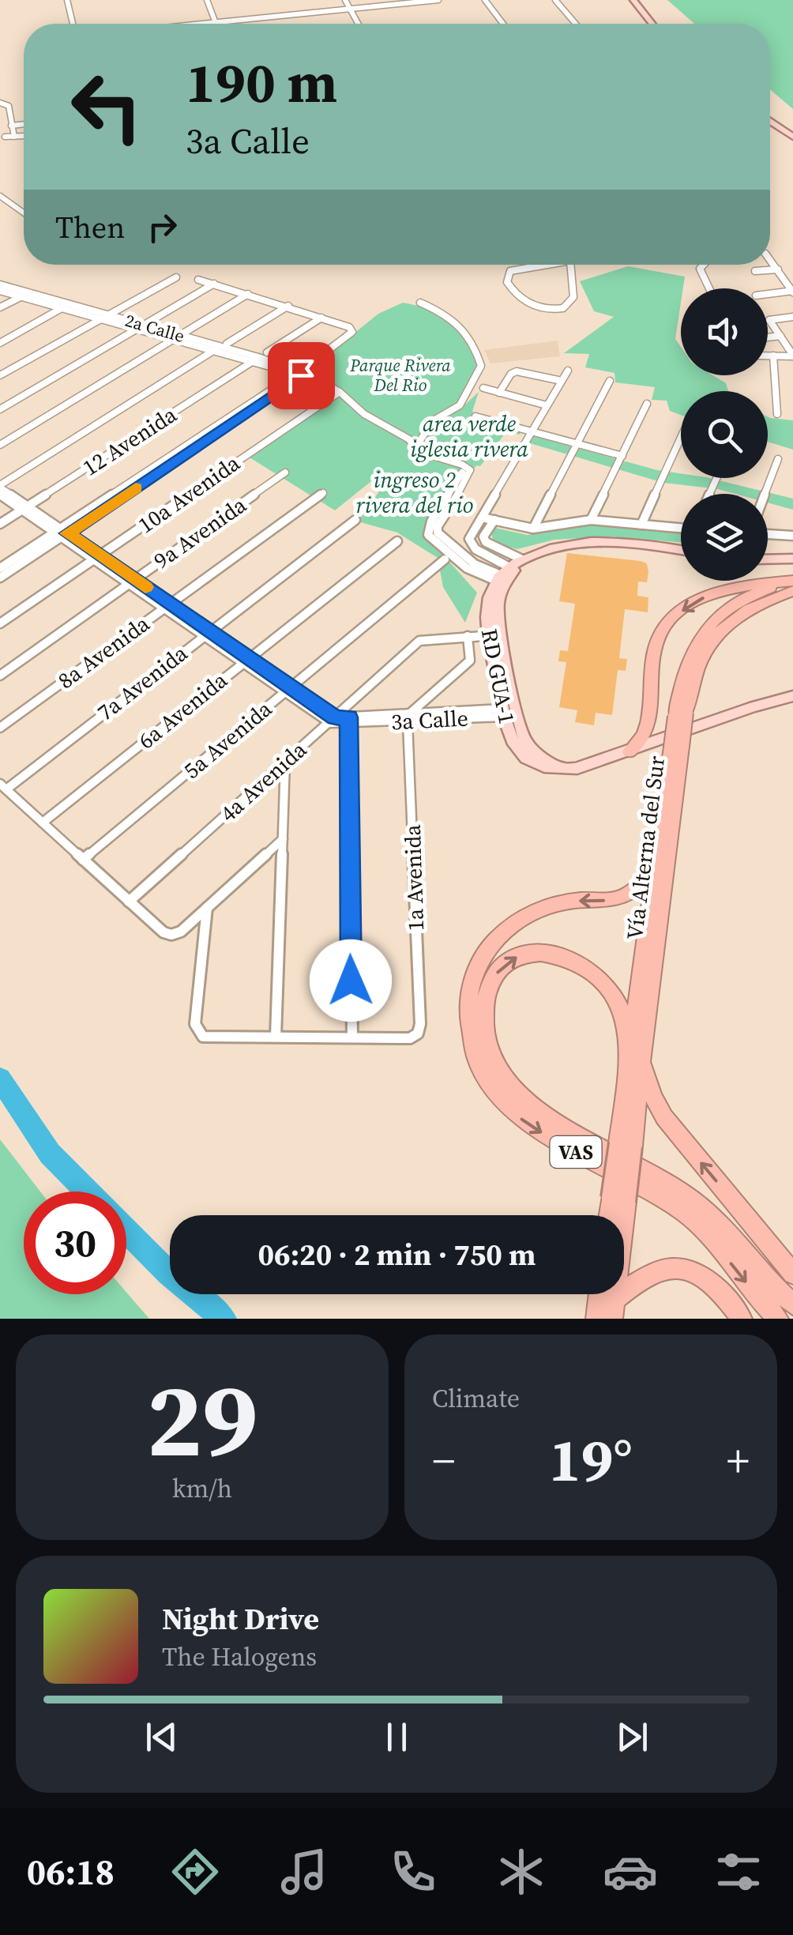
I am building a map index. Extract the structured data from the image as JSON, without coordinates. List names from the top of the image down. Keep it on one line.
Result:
{"streets":{"highway":["Vía Alterna del Sur","VAS"],"main road":["RD GUA-1"],"street":["2a Calle","12 Avenida","10a Avenida","9a Avenida","8a Avenida","7a Avenida","6a Avenida","3a Calle","5a Avenida","4a Avenida","1a Avenida"]},"crossings":[["2a Calle","12 Avenida"],["2a Calle","10a Avenida"],["RD GUA-1","3a Calle"],["RD GUA-1","4a Avenida"],["3a Calle","4a Avenida"],["3a Calle","1a Avenida"]],"parks":["Parque Rivera Del Rio","area verde iglesia rivera","ingreso 2 rivera del rio"],"page":{"turn":["190 m","3a Calle"],"then":"Then","limit":"30","trip":"06:20 · 2 min · 750 m","tile":[["29","km/h"],"Climate"],"heat":["−","19°","+"],"song":["Night Drive","The Halogens"],"tabs":"06:18"}}
